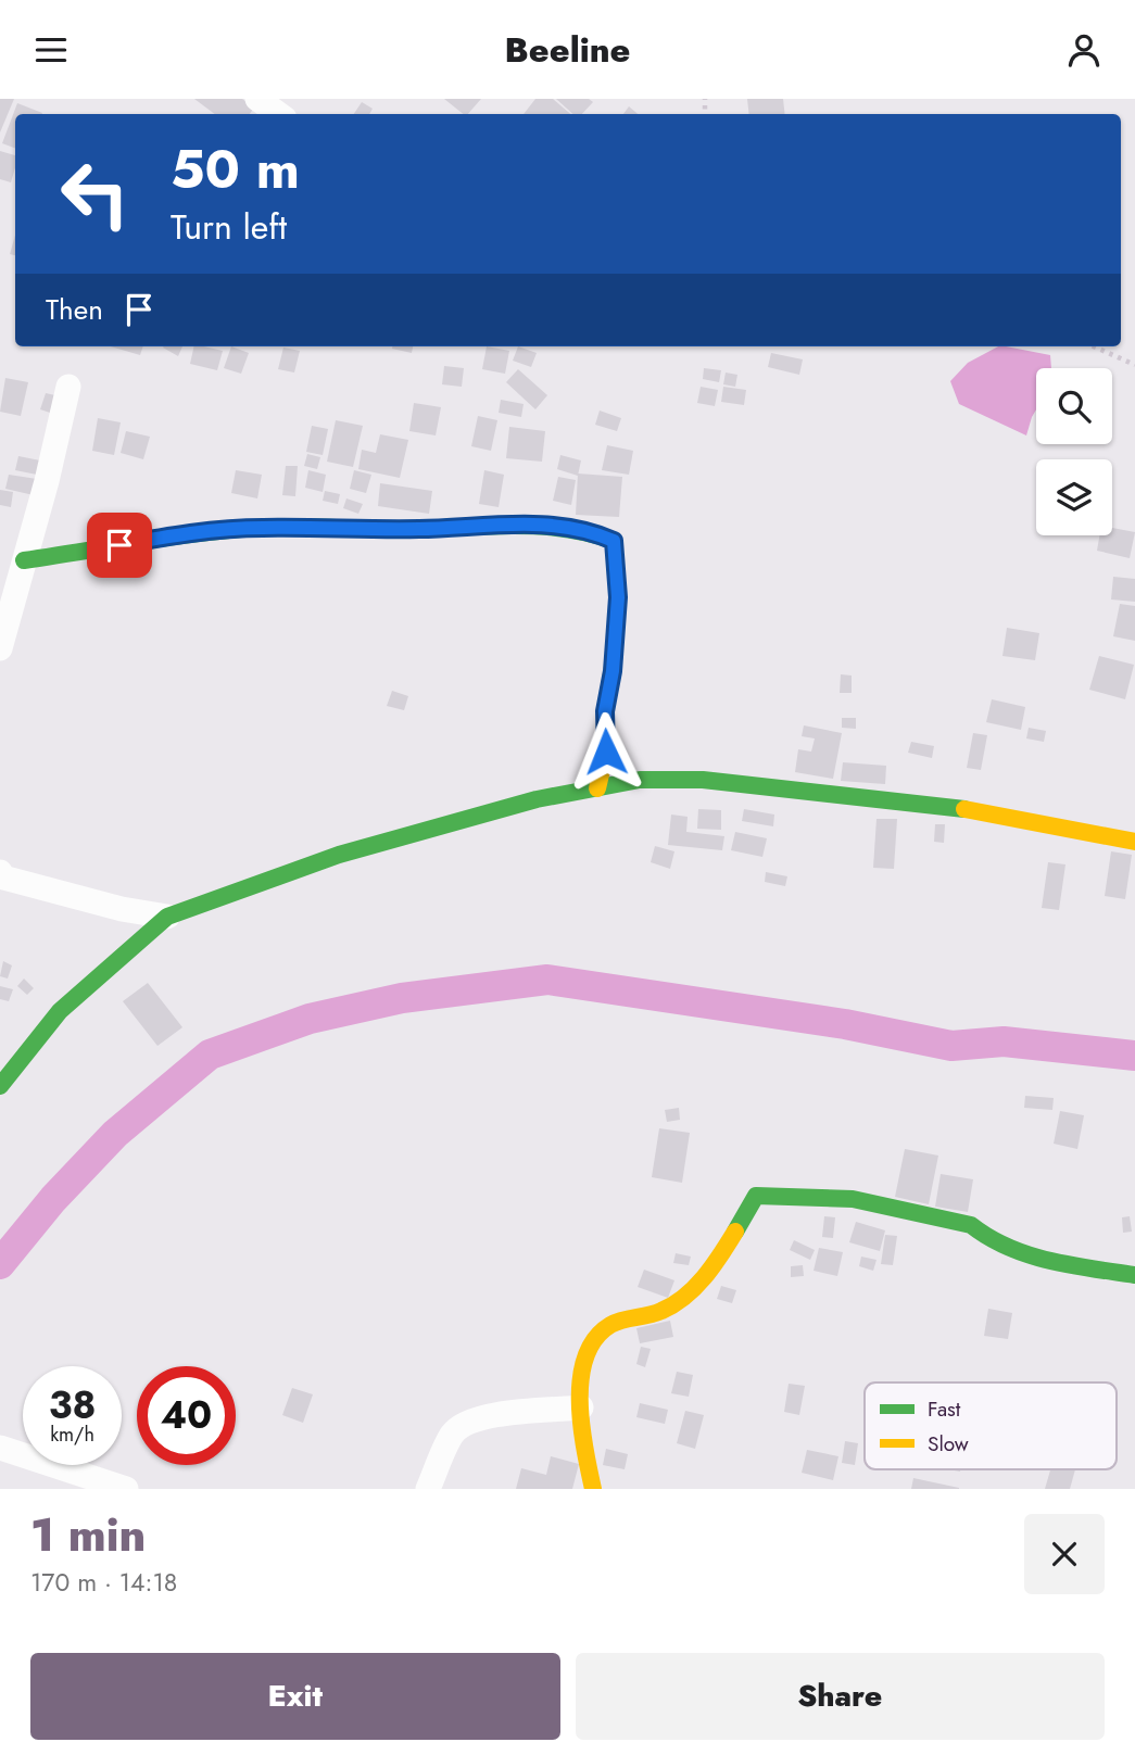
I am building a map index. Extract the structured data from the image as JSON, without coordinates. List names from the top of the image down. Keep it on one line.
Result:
{"legend":["Fast","Slow"],"page":{"header":"Beeline","turn":["50 m","Turn left"],"then":"Then","speed":"38 km/h","limit":"40","heading":["1 min","170 m · 14:18"],"buttons":["Exit","Share"]}}
